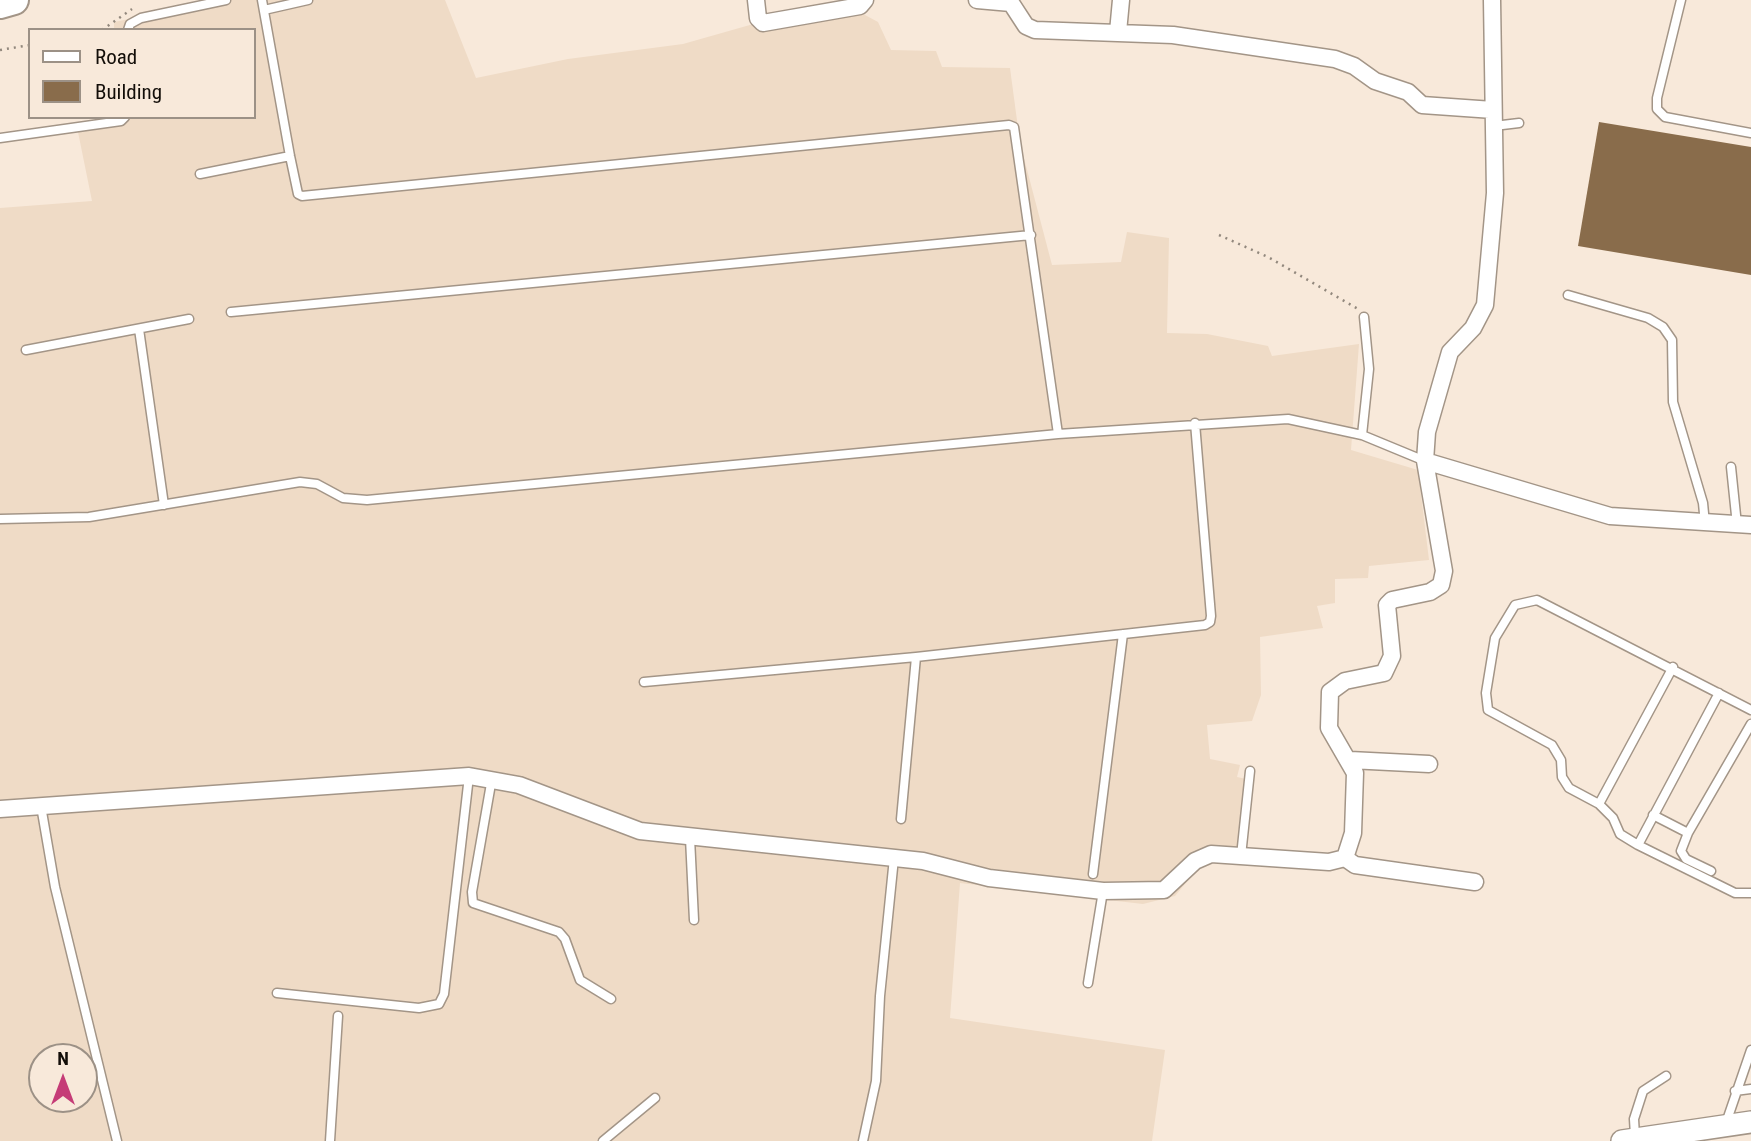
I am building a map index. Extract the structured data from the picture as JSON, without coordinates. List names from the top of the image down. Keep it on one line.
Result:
{"legend":["Road","Building"],"north":"top"}
